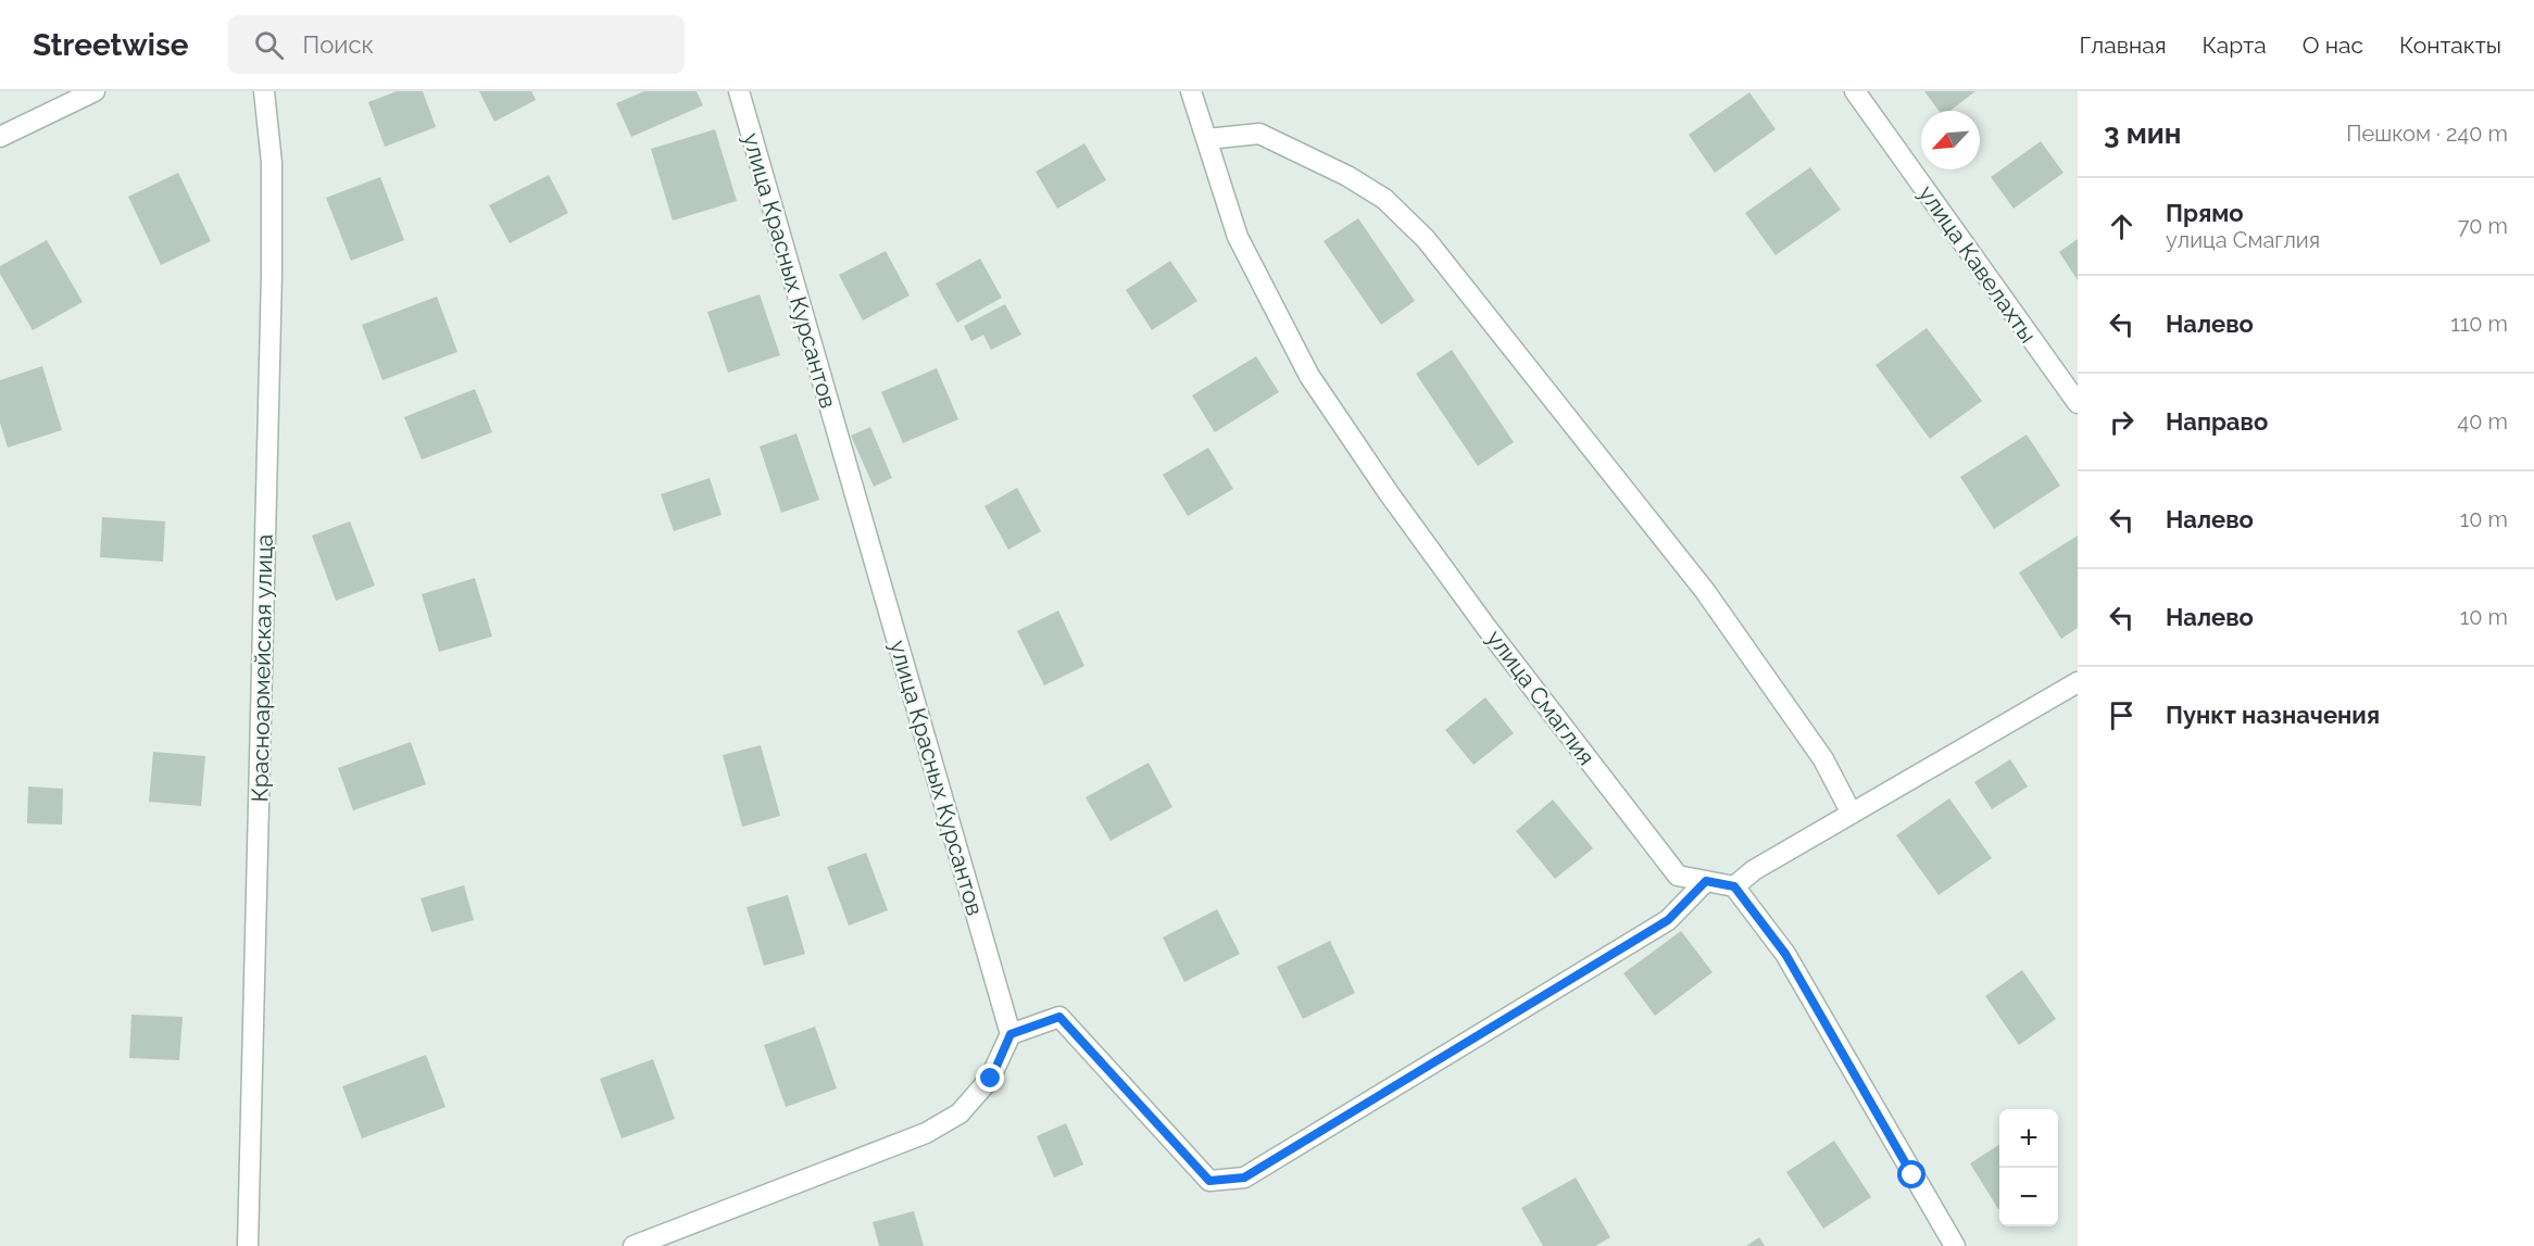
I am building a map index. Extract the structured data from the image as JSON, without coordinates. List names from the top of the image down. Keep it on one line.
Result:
{"streets":{"street":["улица Кавелахты","улица Красных Курсантов","Красноармейская улица","улица Смаглия"]},"north":"bottom left","page":{"header":"Streetwise","search":"Поиск","nav":["Главная","Карта","О нас","Контакты"],"heading":["3 мин","Пешком · 240 m"],"list":[["Прямо","улица Смаглия","70 m"],["Налево","110 m"],["Направо","40 m"],["Налево","10 m"],["Налево","10 m"],"Пункт назначения"],"map_buttons":["+","−"]}}
